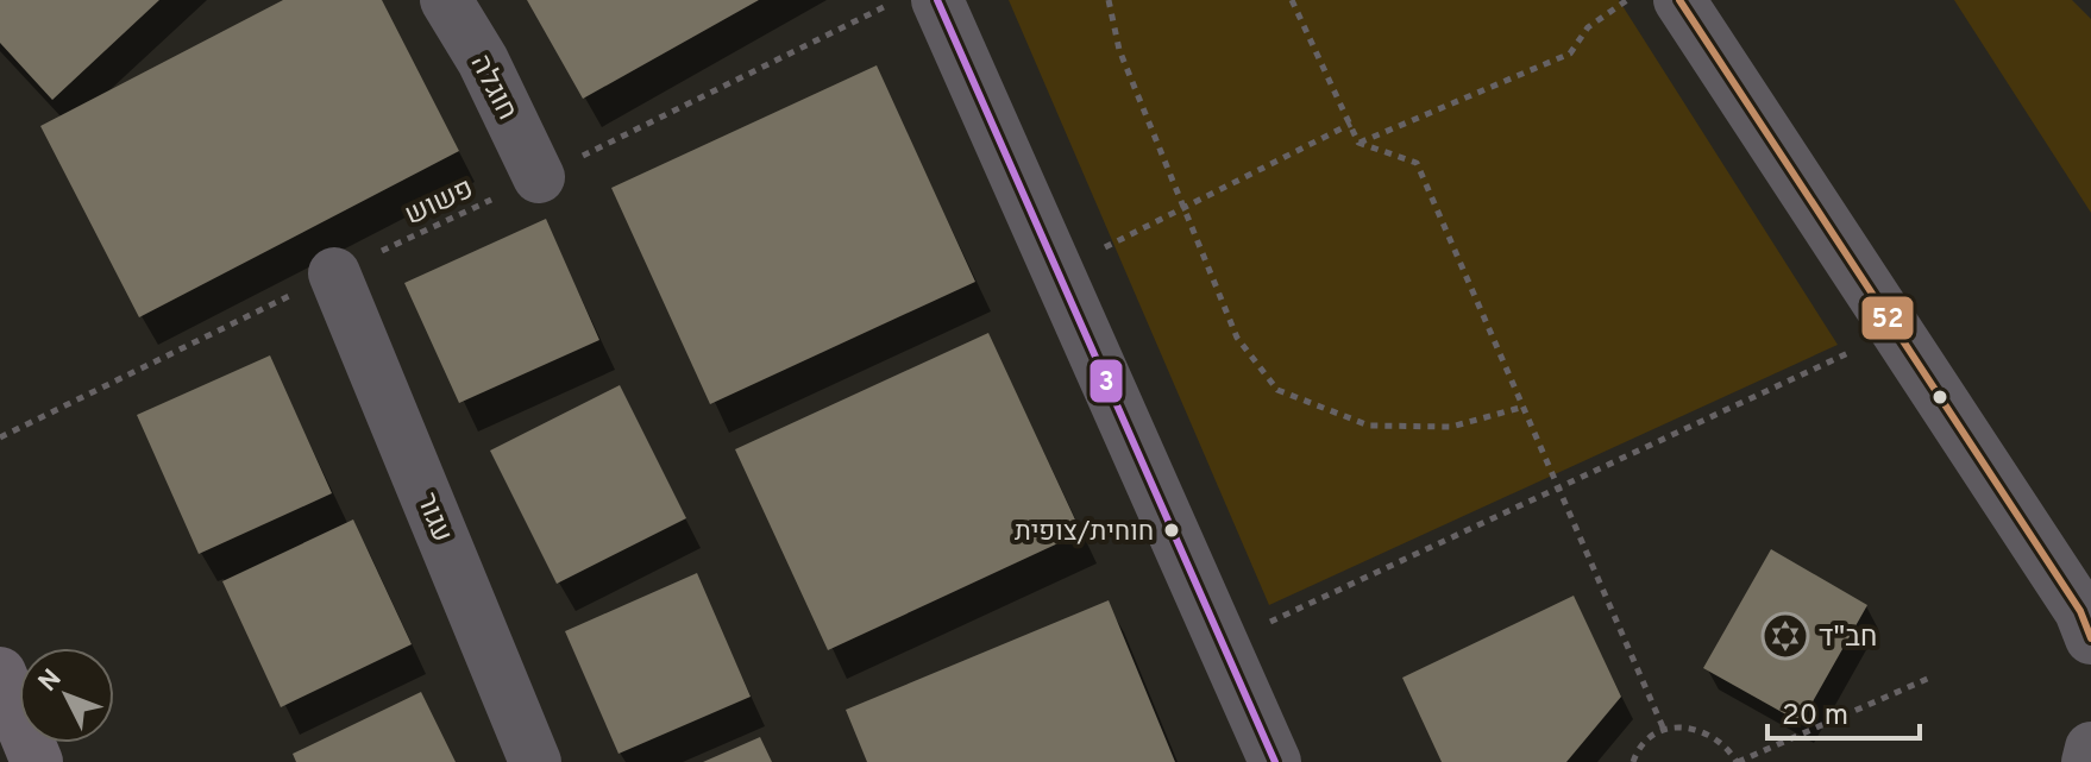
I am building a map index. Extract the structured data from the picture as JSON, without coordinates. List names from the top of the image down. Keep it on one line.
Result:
{"streets":{"street":["חוגלה","עגור"],"path":["פשוש"]},"crossings":[["חוגלה","פשוש"],["פשוש","עגור"]],"places":{"other":["חוחית/צופית"],"synagogue":["חב\"ד"]},"lines":["transit line 3","transit line 52"],"scale_bar":"20 m","north":"top left"}
